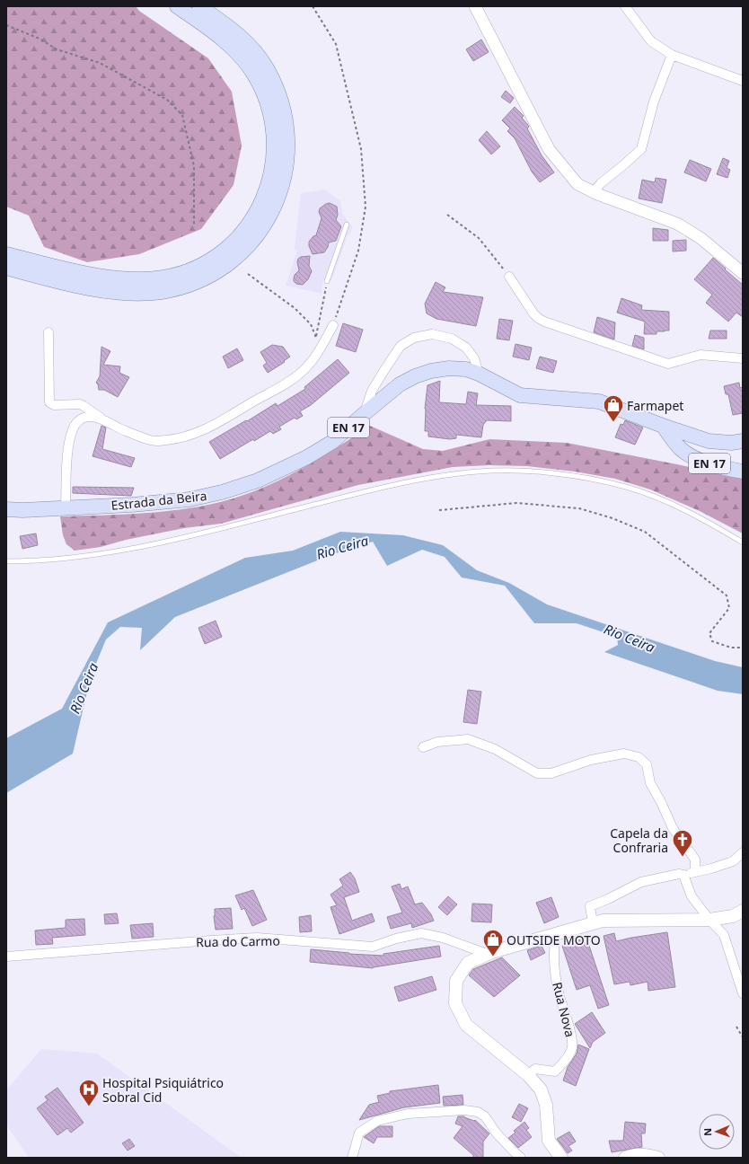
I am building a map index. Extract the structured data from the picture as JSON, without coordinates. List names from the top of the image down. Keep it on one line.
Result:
{"streets":{"main road":["EN 17","Estrada da Beira"],"street":["Rua do Carmo","Rua Nova"]},"crossings":[["EN 17","Estrada da Beira"]],"water":["Rio Ceira"],"places":{"shop":["Farmapet","OUTSIDE MOTO"],"church":["Capela da Confraria"],"hospital":["Hospital Psiquiátrico Sobral Cid"]},"north":"left"}
